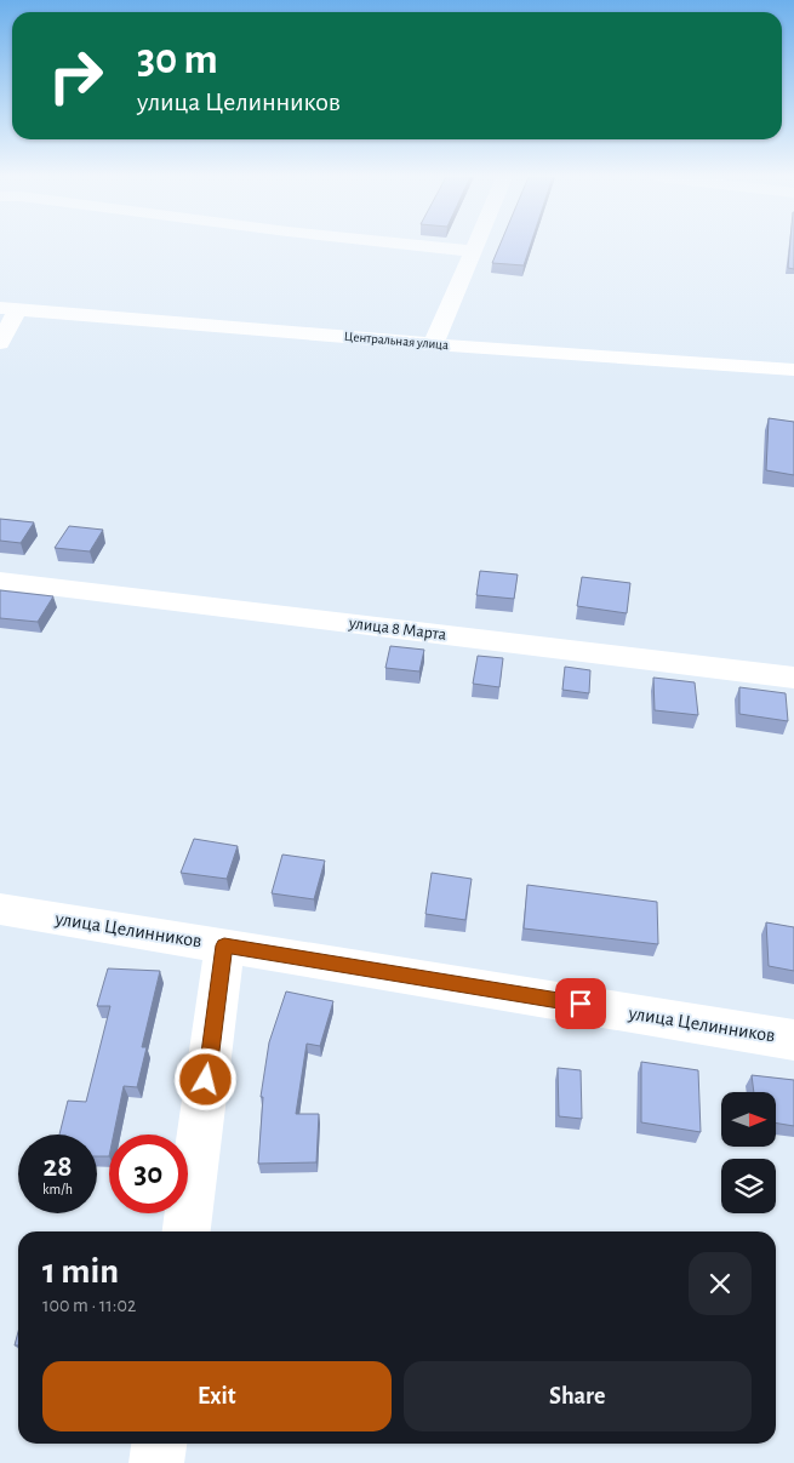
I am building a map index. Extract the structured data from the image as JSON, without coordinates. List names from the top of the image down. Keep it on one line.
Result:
{"streets":{"street":["Центральная улица","улица 8 Марта","улица Целинников"]},"north":"right","page":{"turn":["30 m","улица Целинников"],"speed":"28 km/h","limit":"30","heading":["1 min","100 m · 11:02"],"buttons":["Exit","Share"]}}
